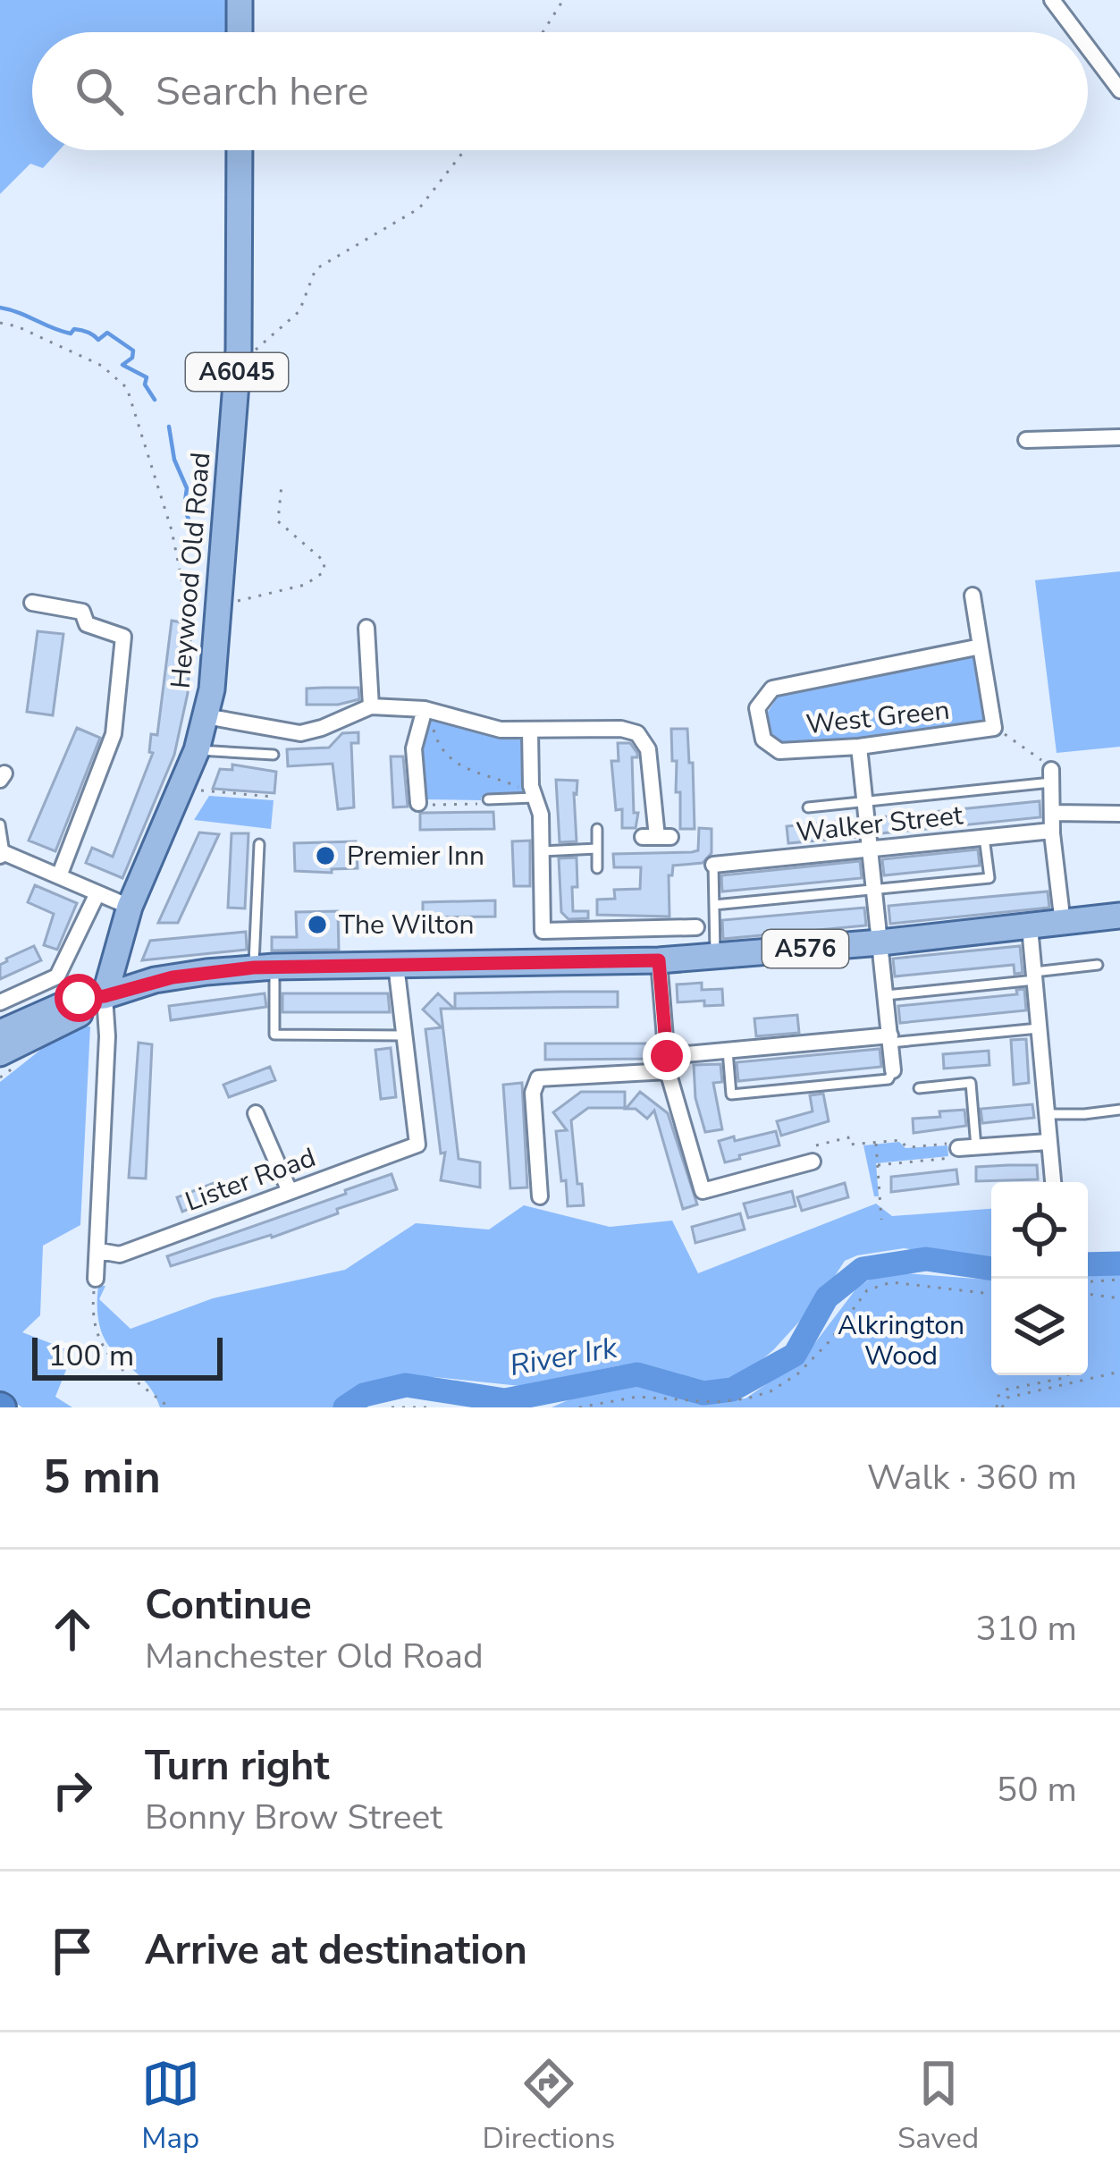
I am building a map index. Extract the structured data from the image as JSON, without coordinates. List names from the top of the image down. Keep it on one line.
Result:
{"streets":{"main road":["A6045","Heywood Old Road","A576"],"street":["West Green","Walker Street","Lister Road"]},"crossings":[["Heywood Old Road","A576"]],"water":["River Irk"],"parks":["Alkrington Wood"],"places":["Premier Inn","The Wilton"],"scale_bar":"100 m","page":{"search":"Search here","scale":"100 m","heading":["5 min","Walk · 360 m"],"list":[["Continue","Manchester Old Road","310 m"],["Turn right","Bonny Brow Street","50 m"],"Arrive at destination"],"nav":["Map","Directions","Saved"]}}
